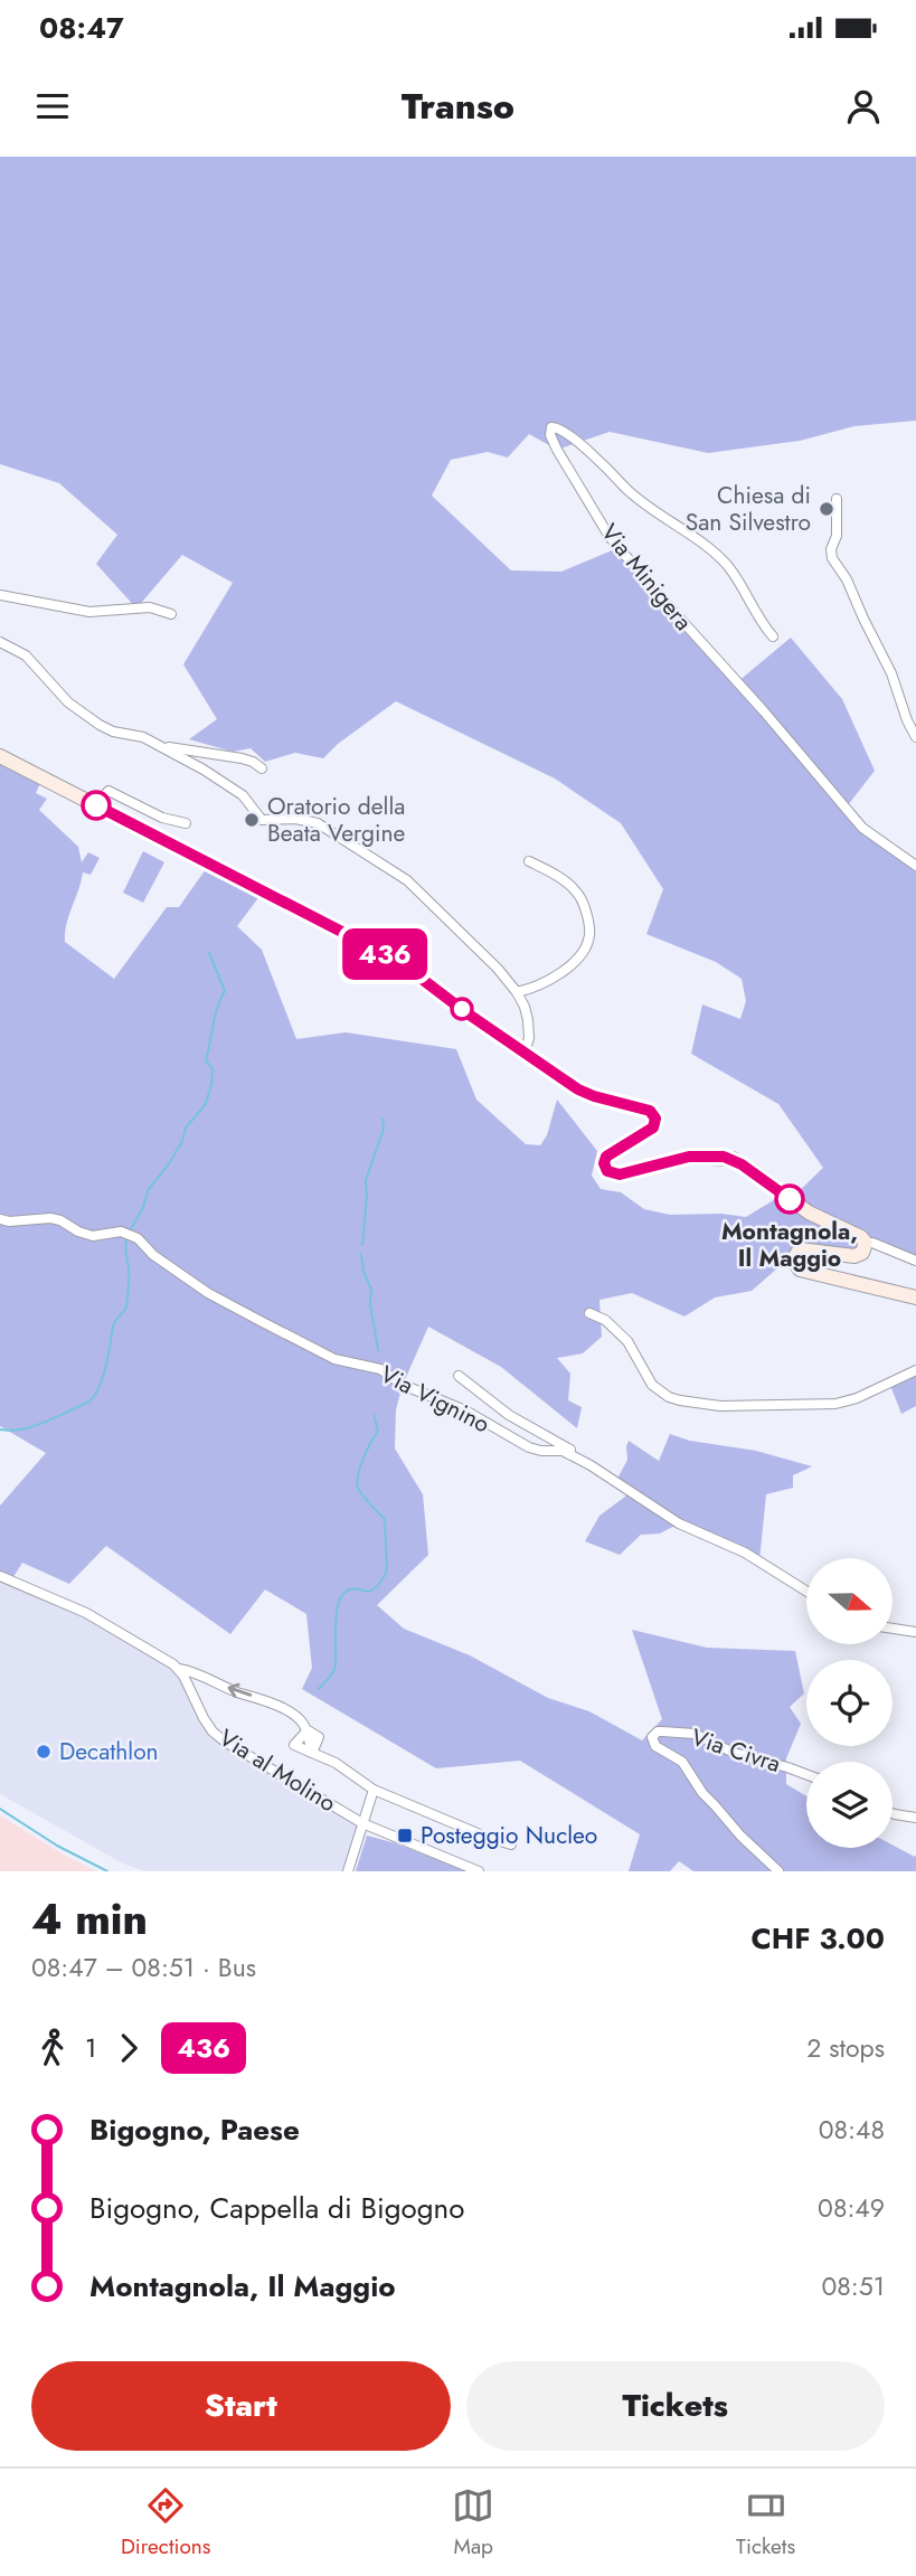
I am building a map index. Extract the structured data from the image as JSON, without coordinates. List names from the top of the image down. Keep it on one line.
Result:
{"streets":{"street":["Via Minigera","Via Vignino","Via Civra","Via al Molino"]},"places":{"other":["Chiesa di San Silvestro","Oratorio della Beata Vergine","Montagnola, Il Maggio","Decathlon"],"transit":["Posteggio Nucleo"]},"lines":["bus line 436"],"north":"right","page":{"status":"08:47","header":"Transo","on_map":"436","heading":["4 min","08:47 – 08:51 · Bus","CHF 3.00"],"legs":["1","436","2 stops"],"list":[{"name":"Bigogno, Paese","value":"08:48"},{"name":"Bigogno, Cappella di Bigogno","value":"08:49"},{"name":"Montagnola, Il Maggio","value":"08:51"}],"buttons":["Start","Tickets"],"tabs":["Directions","Map","Tickets"]}}
